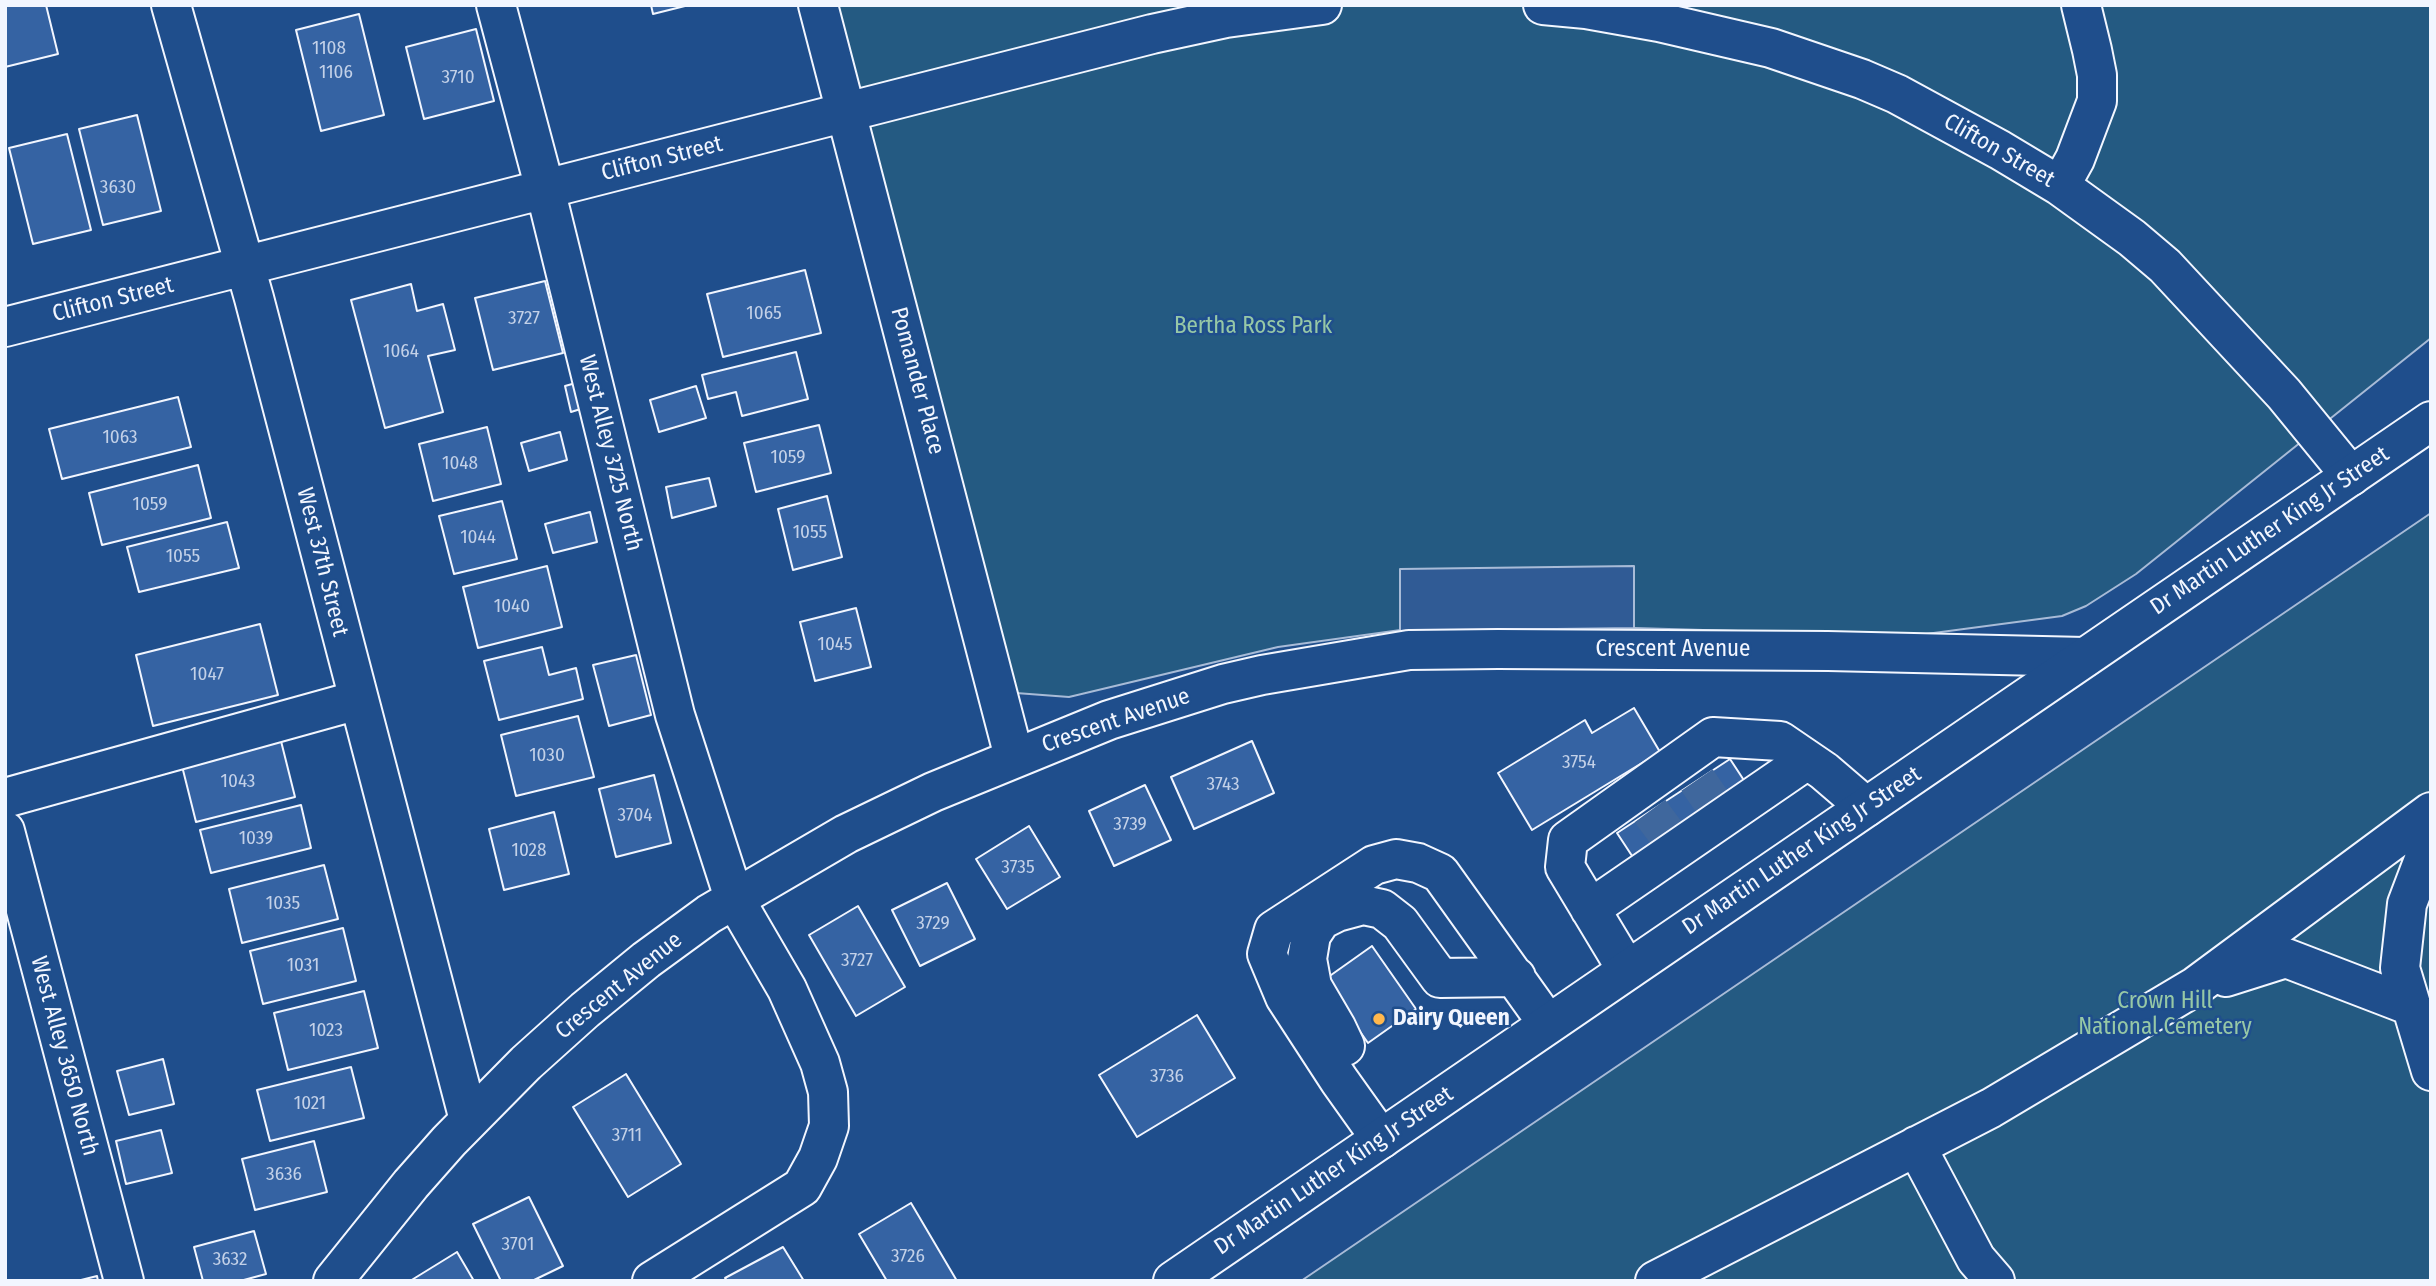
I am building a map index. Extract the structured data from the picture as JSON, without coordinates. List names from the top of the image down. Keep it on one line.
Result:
{"streets":{"street":["Clifton Street","Pomander Place","West Alley 3725 North","Dr Martin Luther King Jr Street","West 37th Street","Crescent Avenue","West Alley 3650 North"]},"crossings":[["Clifton Street","Pomander Place"],["Clifton Street","West Alley 3725 North"],["Clifton Street","Dr Martin Luther King Jr Street"],["Clifton Street","West 37th Street"],["Pomander Place","Crescent Avenue"],["West Alley 3725 North","Crescent Avenue"],["Dr Martin Luther King Jr Street","Crescent Avenue"],["West 37th Street","Crescent Avenue"]],"parks":["Bertha Ross Park","Crown Hill National Cemetery"],"places":["Dairy Queen"],"house_numbers":["1108","1106","3710","3630","1065","3727","1064","1063","1059","1048","1059","1055","1044","1055","1040","1045","1047","1030","3754","1043","3743","3704","3739","1039","1028","3735","1035","3729","3727","1031","1023","3736","1021","3711","3636","3701","3726","3632"]}
